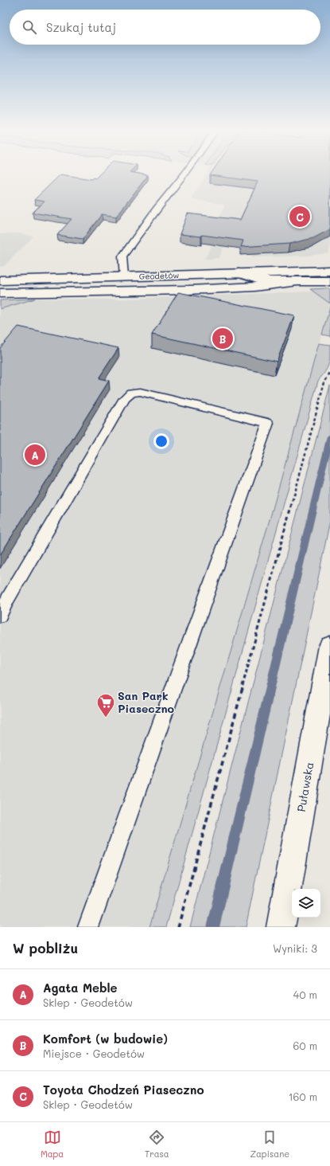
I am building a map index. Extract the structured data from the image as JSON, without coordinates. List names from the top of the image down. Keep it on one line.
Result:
{"streets":{"street":["Geodetów","Puławska"]},"places":{"supermarket":["San Park Piaseczno"]},"page":{"search":"Szukaj tutaj","pins":["C","B","A"],"heading":["W pobliżu","Wyniki: 3"],"list":[{"mark":"A","name":"Agata Meble","note":"Sklep · Geodetów","value":"40 m"},{"mark":"B","name":"Komfort (w budowie)","note":"Miejsce · Geodetów","value":"60 m"},{"mark":"C","name":"Toyota Chodzeń Piaseczno","note":"Sklep · Geodetów","value":"160 m"}],"nav":["Mapa","Trasa","Zapisane"]}}
